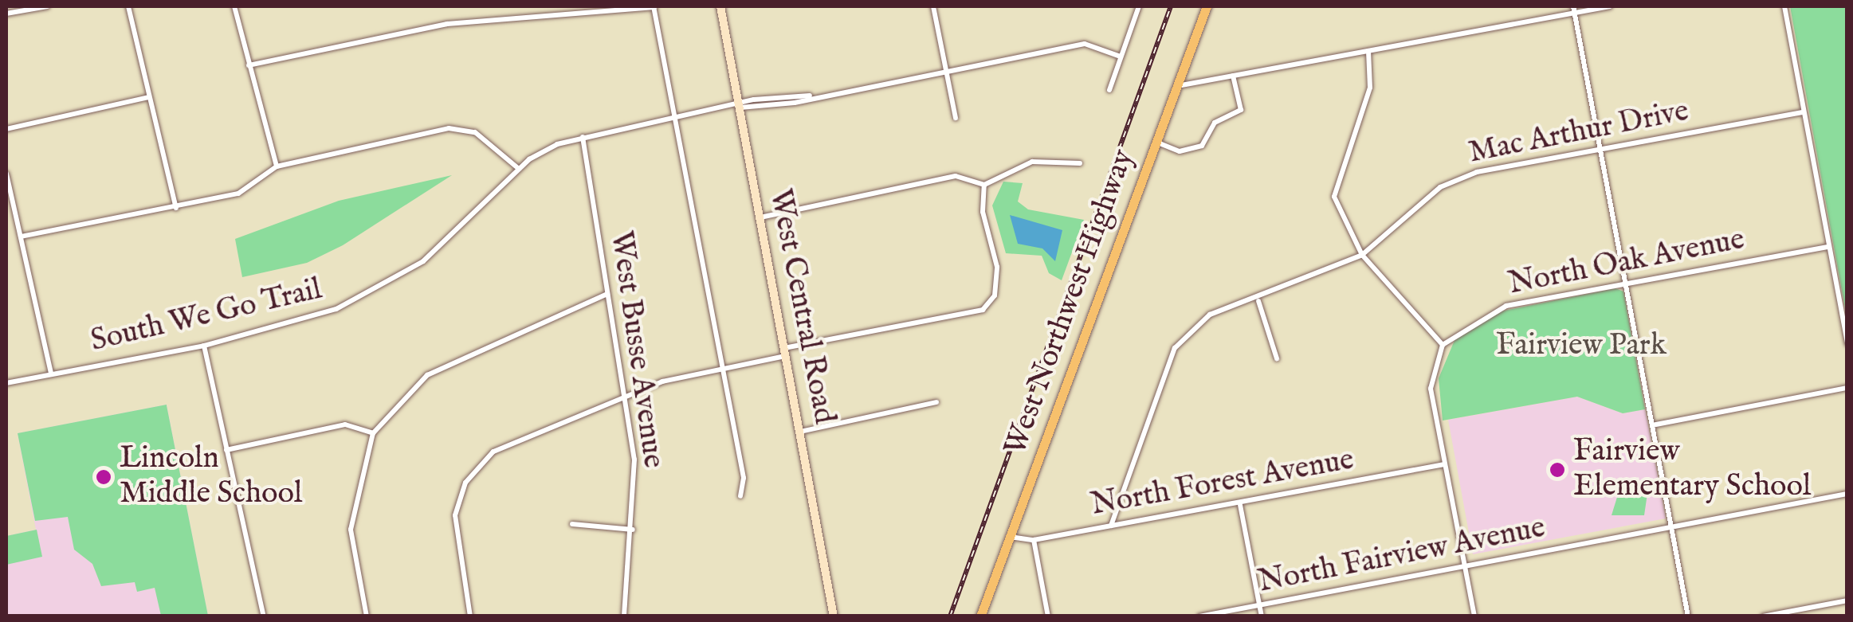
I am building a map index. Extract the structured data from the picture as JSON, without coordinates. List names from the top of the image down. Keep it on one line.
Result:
{"streets":{"main road":["West Northwest Highway","West Central Road"],"street":["Mac Arthur Drive","North Oak Avenue","South We Go Trail","West Busse Avenue","North Forest Avenue","North Fairview Avenue"]},"crossings":[["Mac Arthur Drive","North Forest Avenue"],["West Northwest Highway","North Forest Avenue"],["West Central Road","South We Go Trail"],["South We Go Trail","West Busse Avenue"]],"parks":["Fairview Park"],"places":["Fairview Elementary School","Lincoln Middle School"]}
